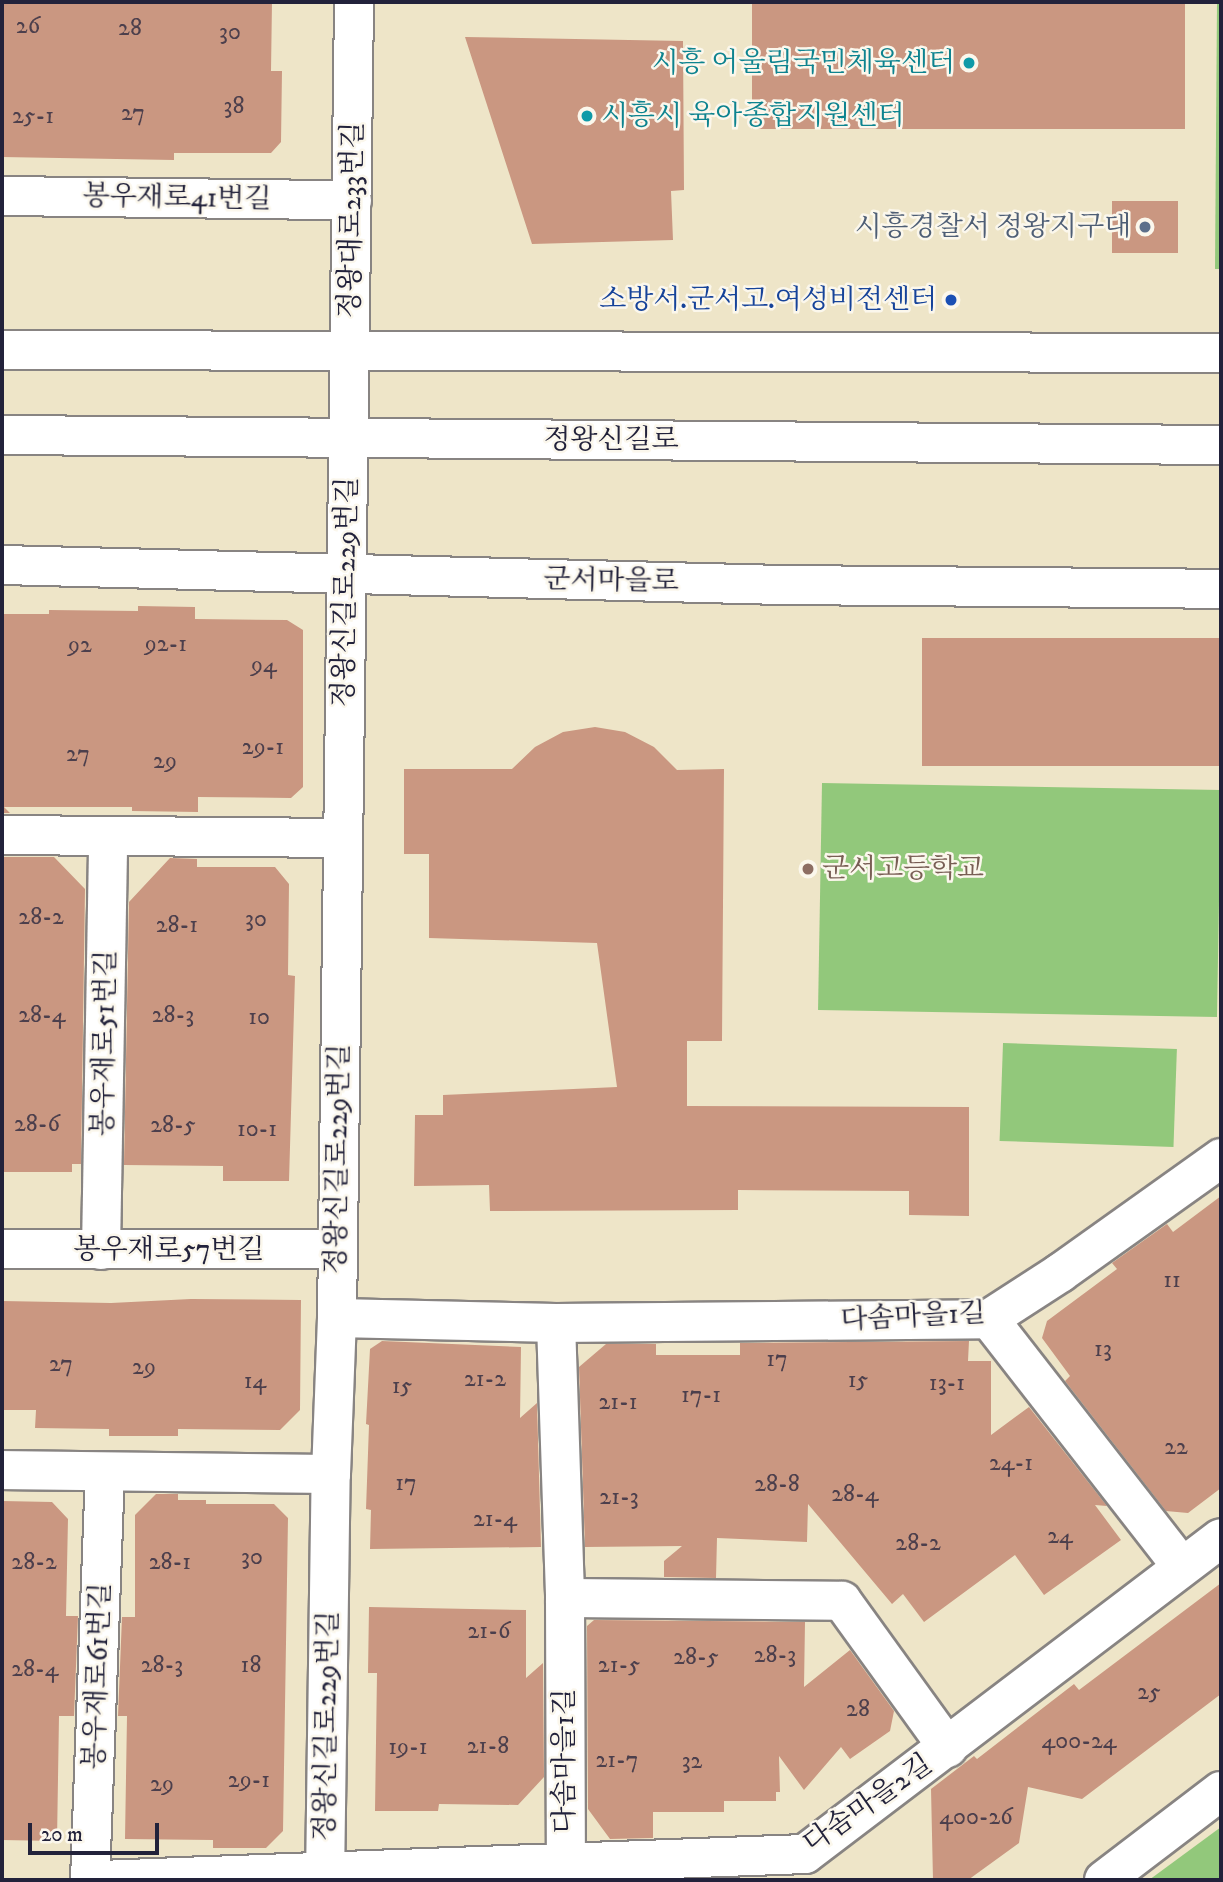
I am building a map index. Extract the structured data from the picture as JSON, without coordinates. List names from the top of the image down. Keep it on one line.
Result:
{"streets":{"street":["봉우재로41번길","정왕대로233번길","정왕신길로","군서마을로","정왕신길로229번길","봉우재로51번길","봉우재로57번길","다솜마을1길","봉우재로61번길","다솜마을2길"]},"crossings":[["봉우재로41번길","정왕대로233번길"],["정왕대로233번길","정왕신길로"],["정왕대로233번길","정왕신길로229번길"],["정왕신길로","정왕신길로229번길"],["군서마을로","정왕신길로229번길"],["정왕신길로229번길","봉우재로57번길"],["정왕신길로229번길","다솜마을1길"],["정왕신길로229번길","다솜마을2길"],["봉우재로51번길","봉우재로57번길"],["다솜마을1길","다솜마을2길"]],"places":["시흥 어울림국민체육센터","시흥시 육아종합지원센터","시흥경찰서 정왕지구대","소방서.군서고.여성비전센터","군서고등학교"],"house_numbers":["26","28","30","38","27","25-1","92-1","92","94","29-1","27","29","28-2","30","28-1","28-4","28-3","10","28-6","28-5","10-1","11","13","17","27","29","21-2","15","14","13-1","15","17-1","21-1","22","24-1","17","28-8","28-4","21-3","21-4","24","28-2","30","28-2","28-1","21-6","28-3","28-5","28-3","18","21-5","28-4","25","28","400-24","21-8","19-1","21-7","32","29-1","29","400-26"],"scale_bar":"20 m"}
